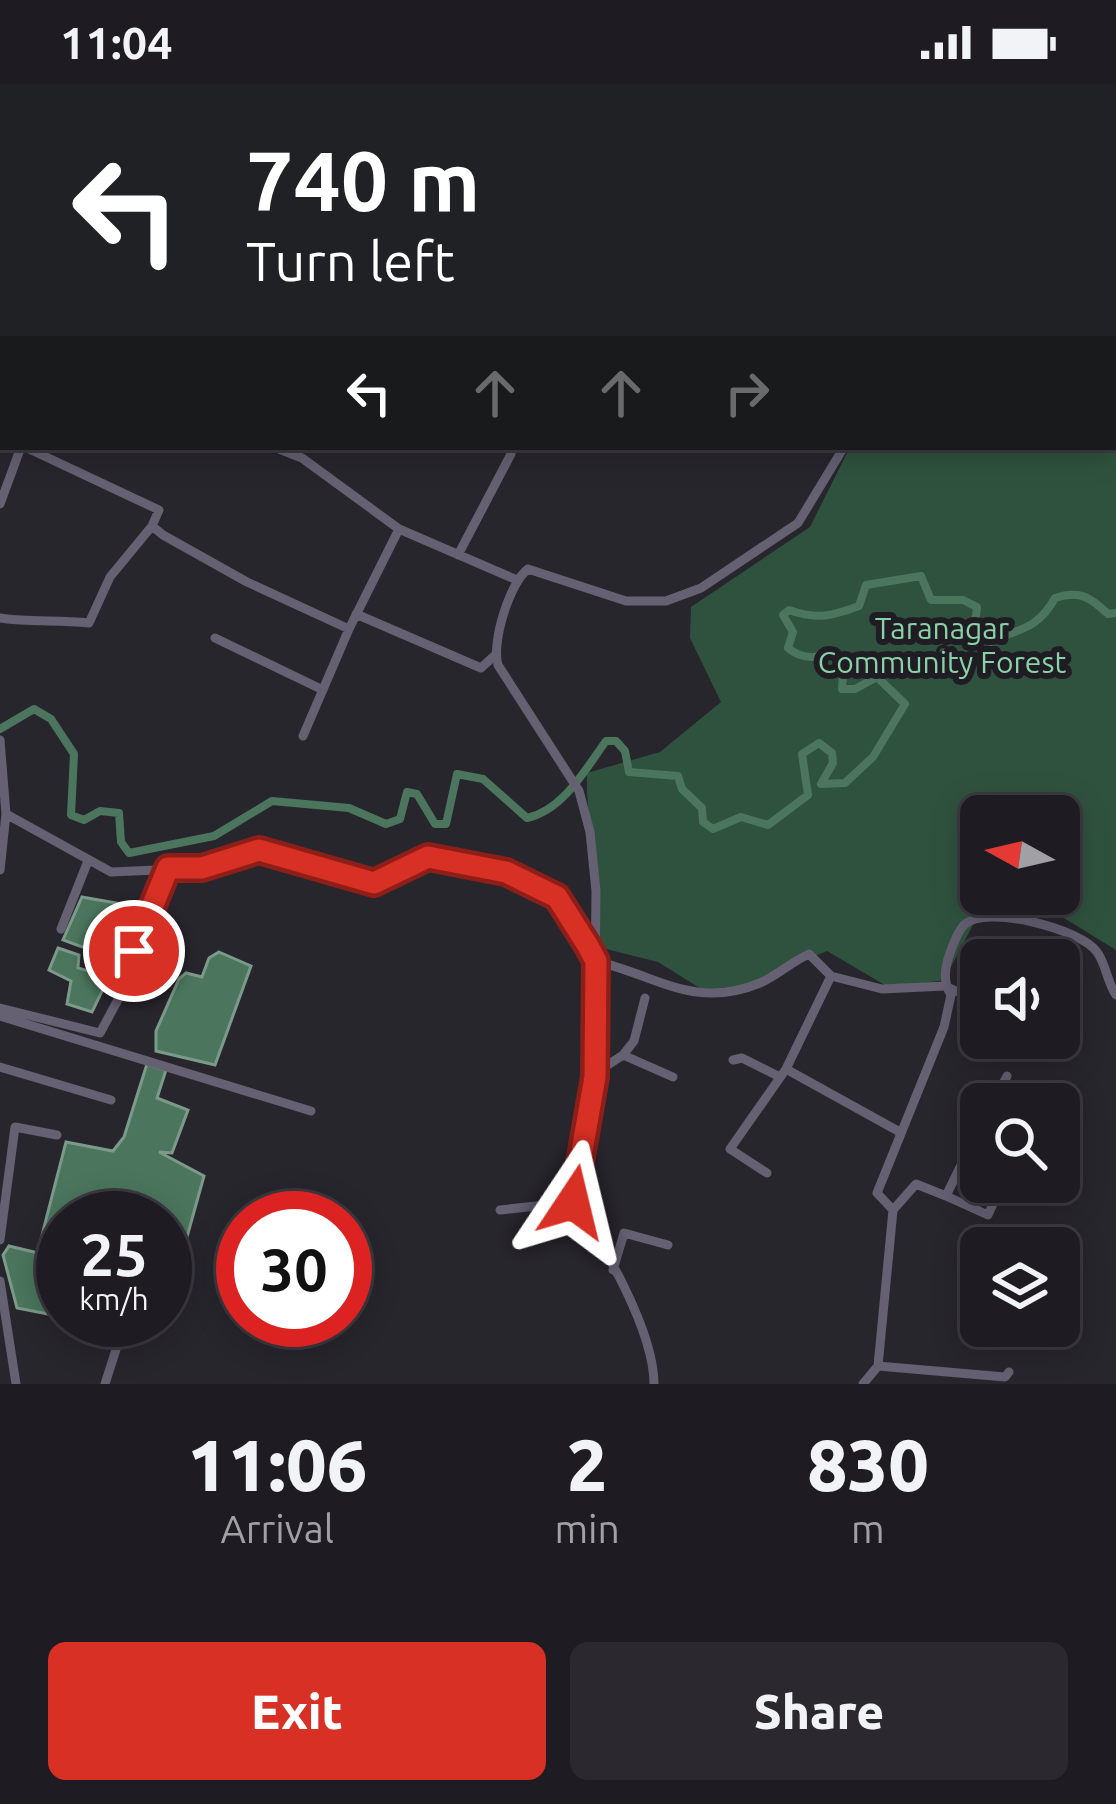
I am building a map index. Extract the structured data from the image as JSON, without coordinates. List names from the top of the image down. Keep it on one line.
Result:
{"parks":["Taranagar Community Forest"],"north":"left","page":{"status":"11:04","turn":["740 m","Turn left"],"speed":"25 km/h","limit":"30","eta":["11:06","Arrival","2","min","830","m"],"buttons":["Exit","Share"]}}
